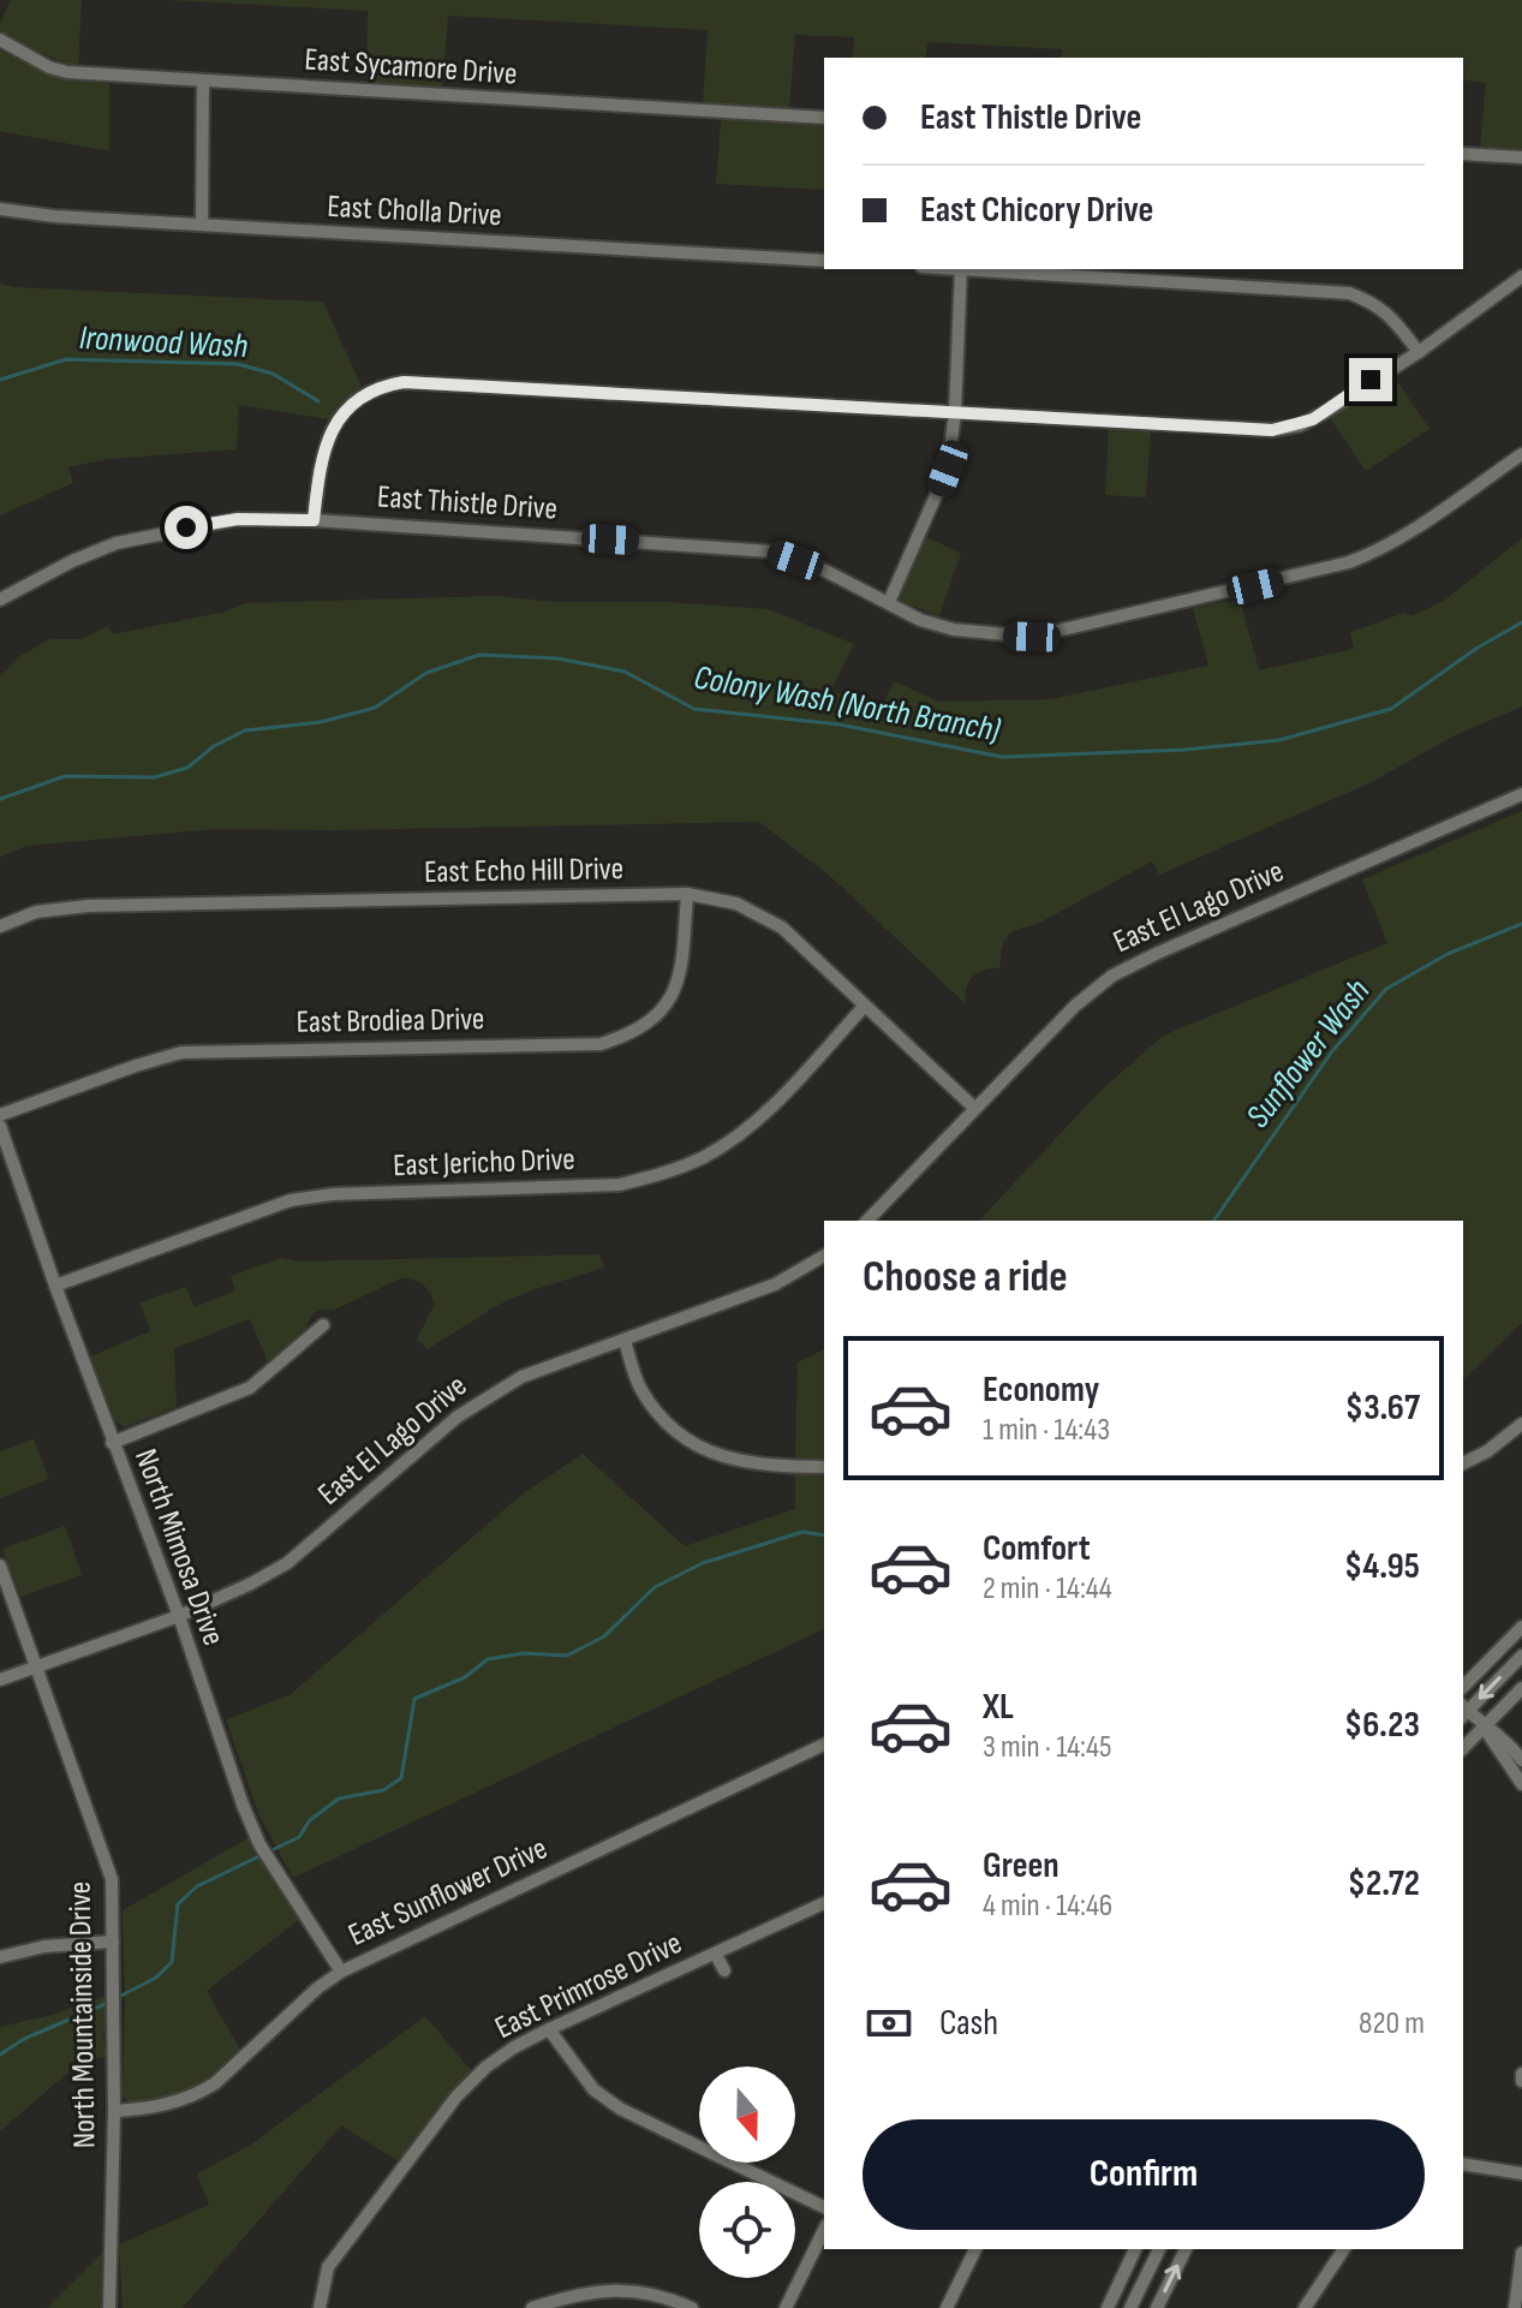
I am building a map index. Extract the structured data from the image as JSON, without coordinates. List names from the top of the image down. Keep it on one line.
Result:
{"streets":{"street":["East Sycamore Drive","East Cholla Drive","East Thistle Drive","East Echo Hill Drive","East El Lago Drive","East Brodiea Drive","East Jericho Drive","North Mimosa Drive","East Sunflower Drive","East Primrose Drive","North Mountainside Drive"]},"crossings":[["East Echo Hill Drive","East El Lago Drive"],["East Echo Hill Drive","East Brodiea Drive"],["East Echo Hill Drive","East Jericho Drive"],["East El Lago Drive","North Mimosa Drive"],["East El Lago Drive","North Mountainside Drive"],["East Jericho Drive","North Mimosa Drive"],["North Mimosa Drive","East Sunflower Drive"],["East Sunflower Drive","North Mountainside Drive"]],"water":["Ironwood Wash","Colony Wash (North Branch)","Sunflower Wash"],"north":"bottom","page":{"banner":["East Thistle Drive","East Chicory Drive"],"heading":"Choose a ride","list":[{"name":"Economy","note":"1 min · 14:43","value":"$3.67"},{"name":"Comfort","note":"2 min · 14:44","value":"$4.95"},{"name":"XL","note":"3 min · 14:45","value":"$6.23"},{"name":"Green","note":"4 min · 14:46","value":"$2.72"}],"pay":["Cash","820 m"],"buttons":"Confirm"}}
